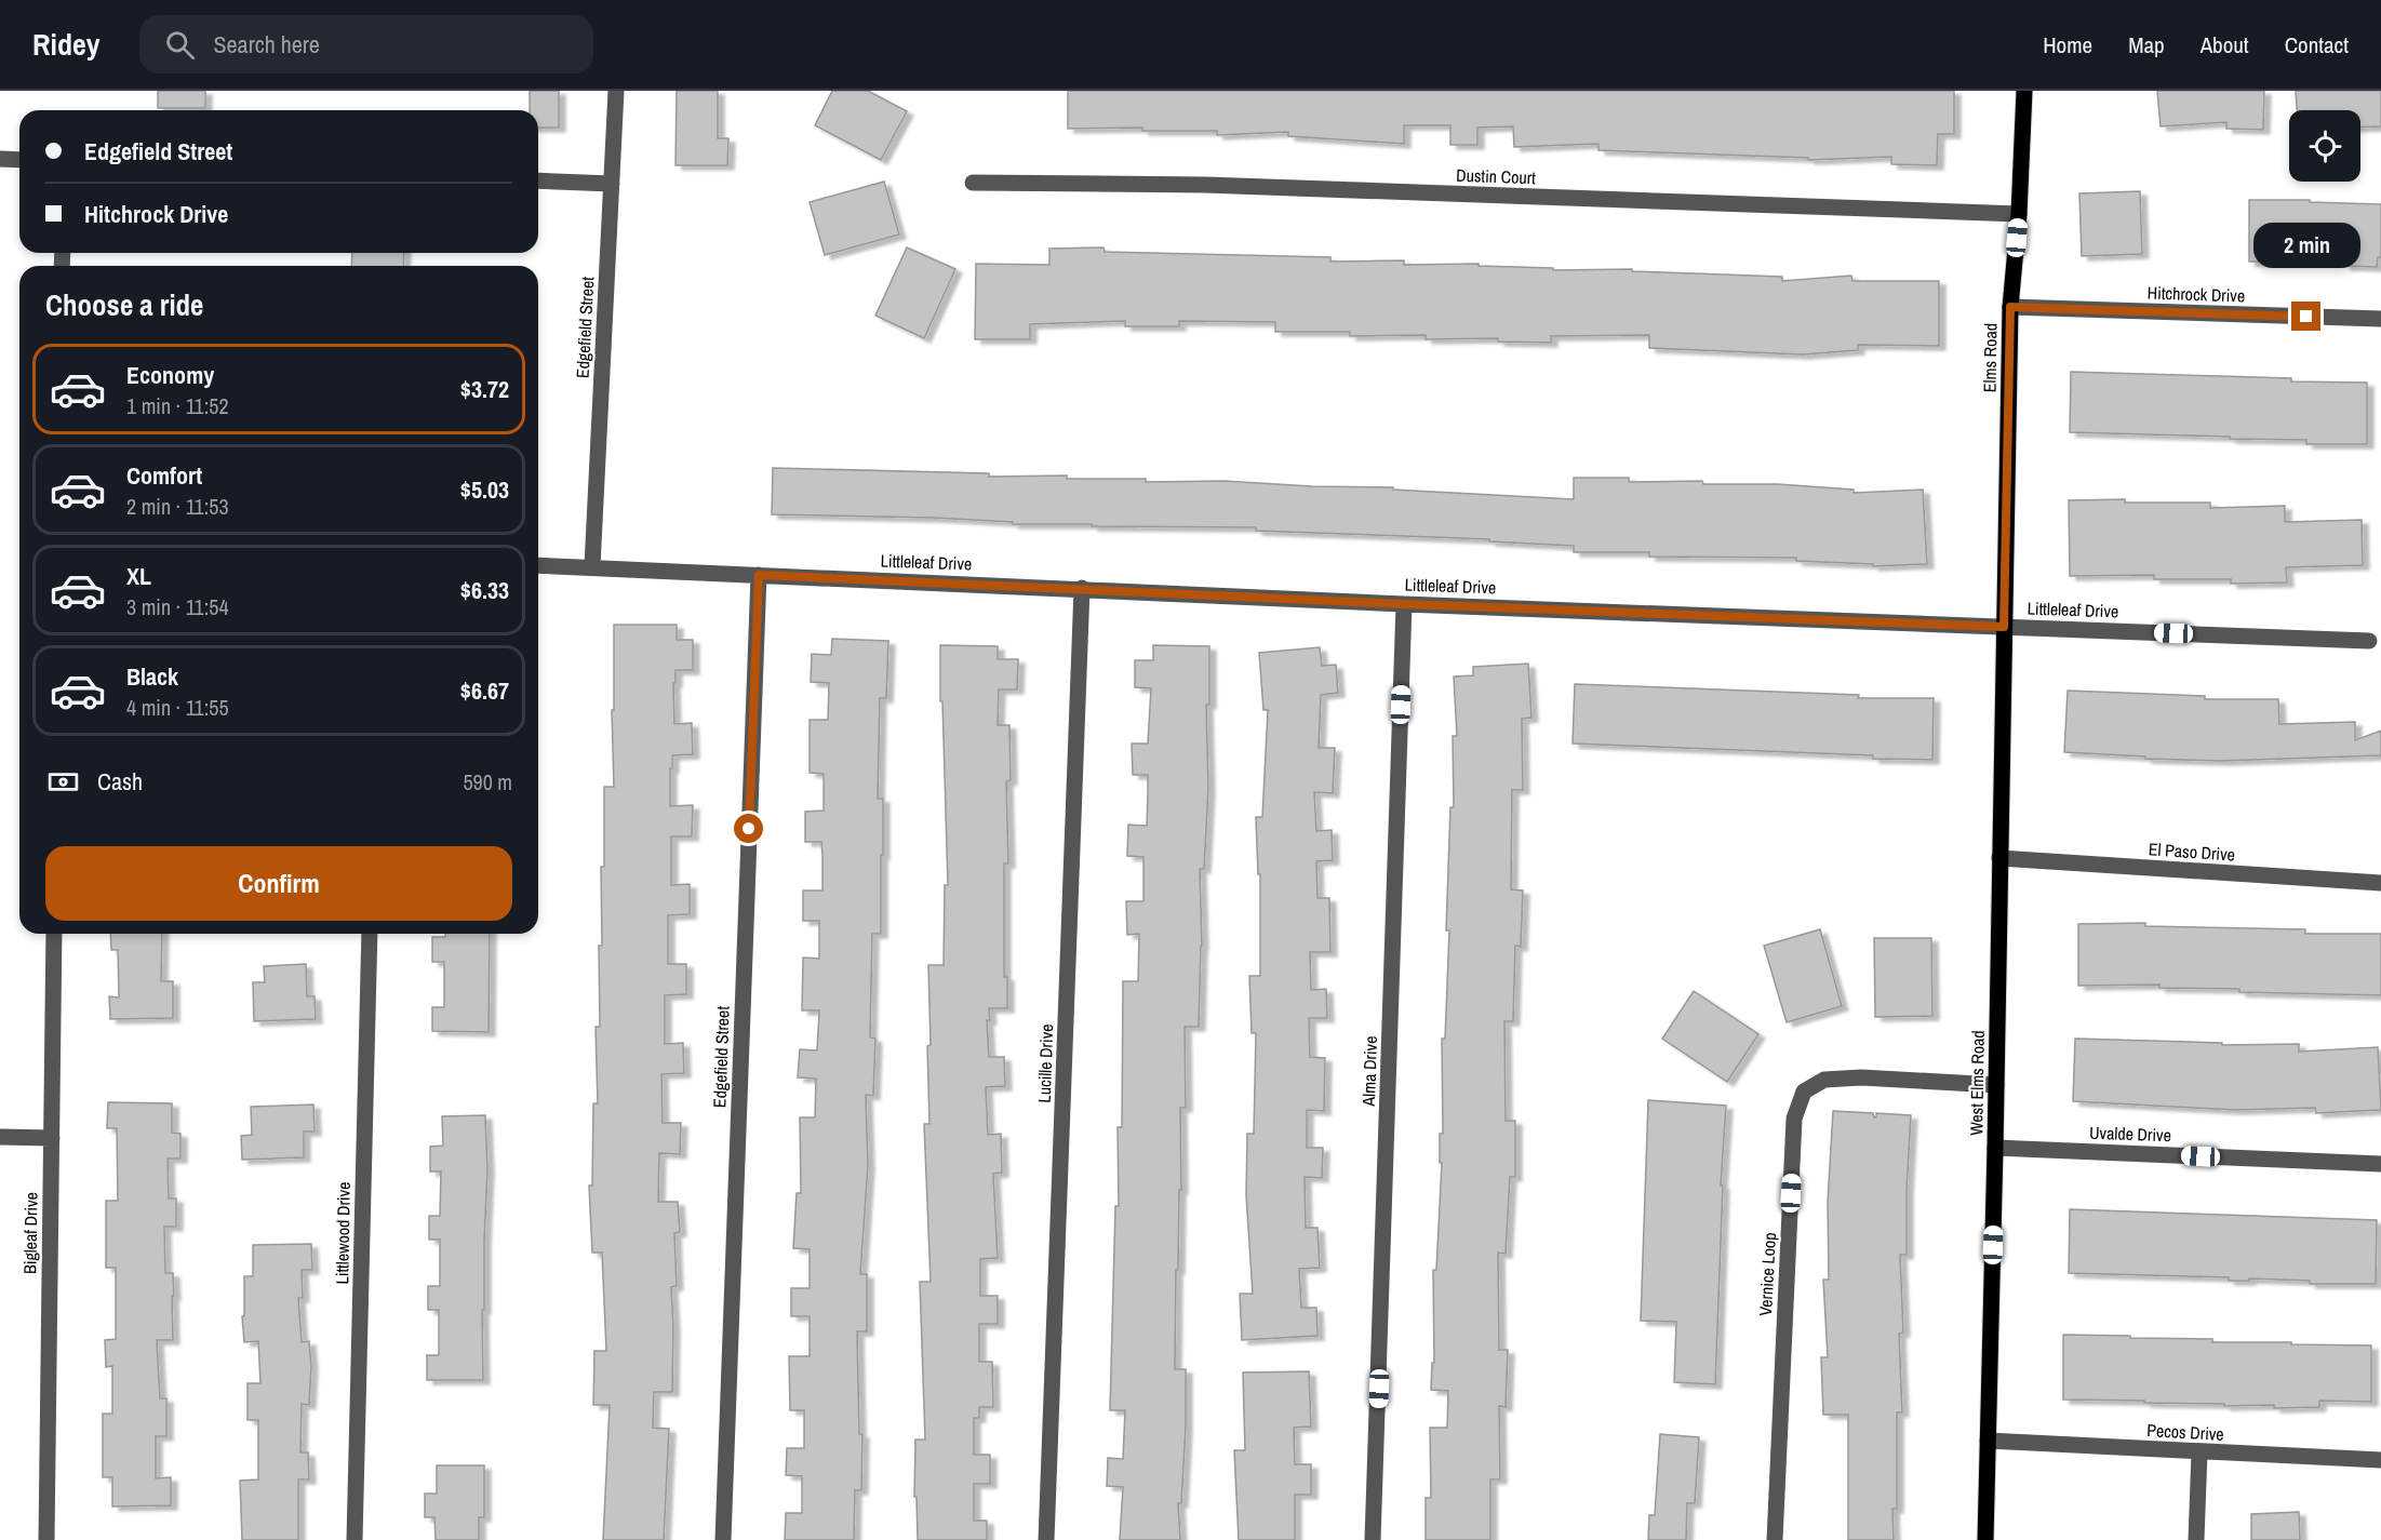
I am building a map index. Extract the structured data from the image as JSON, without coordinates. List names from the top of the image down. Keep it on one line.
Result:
{"streets":{"main road":["Elms Road","West Elms Road"],"street":["Dustin Court","Hitchrock Drive","Edgefield Street","Littleleaf Drive","El Paso Drive","Lucille Drive","Alma Drive","Uvalde Drive","Bigleaf Drive","Littlewood Drive","Vernice Loop","Pecos Drive"]},"crossings":[["Dustin Court","Elms Road"],["Hitchrock Drive","Elms Road"],["Edgefield Street","Littleleaf Drive"],["Elms Road","Littleleaf Drive"],["Elms Road","West Elms Road"],["Littleleaf Drive","Lucille Drive"],["Littleleaf Drive","Alma Drive"],["Littleleaf Drive","West Elms Road"],["El Paso Drive","West Elms Road"],["West Elms Road","Uvalde Drive"],["West Elms Road","Vernice Loop"],["West Elms Road","Pecos Drive"]],"page":{"header":"Ridey","search":"Search here","nav":["Home","Map","About","Contact"],"banner":["Edgefield Street","Hitchrock Drive"],"bubble":"2 min","heading":"Choose a ride","list":[{"name":"Economy","note":"1 min · 11:52","value":"$3.72"},{"name":"Comfort","note":"2 min · 11:53","value":"$5.03"},{"name":"XL","note":"3 min · 11:54","value":"$6.33"},{"name":"Black","note":"4 min · 11:55","value":"$6.67"}],"pay":["Cash","590 m"],"buttons":"Confirm"}}
